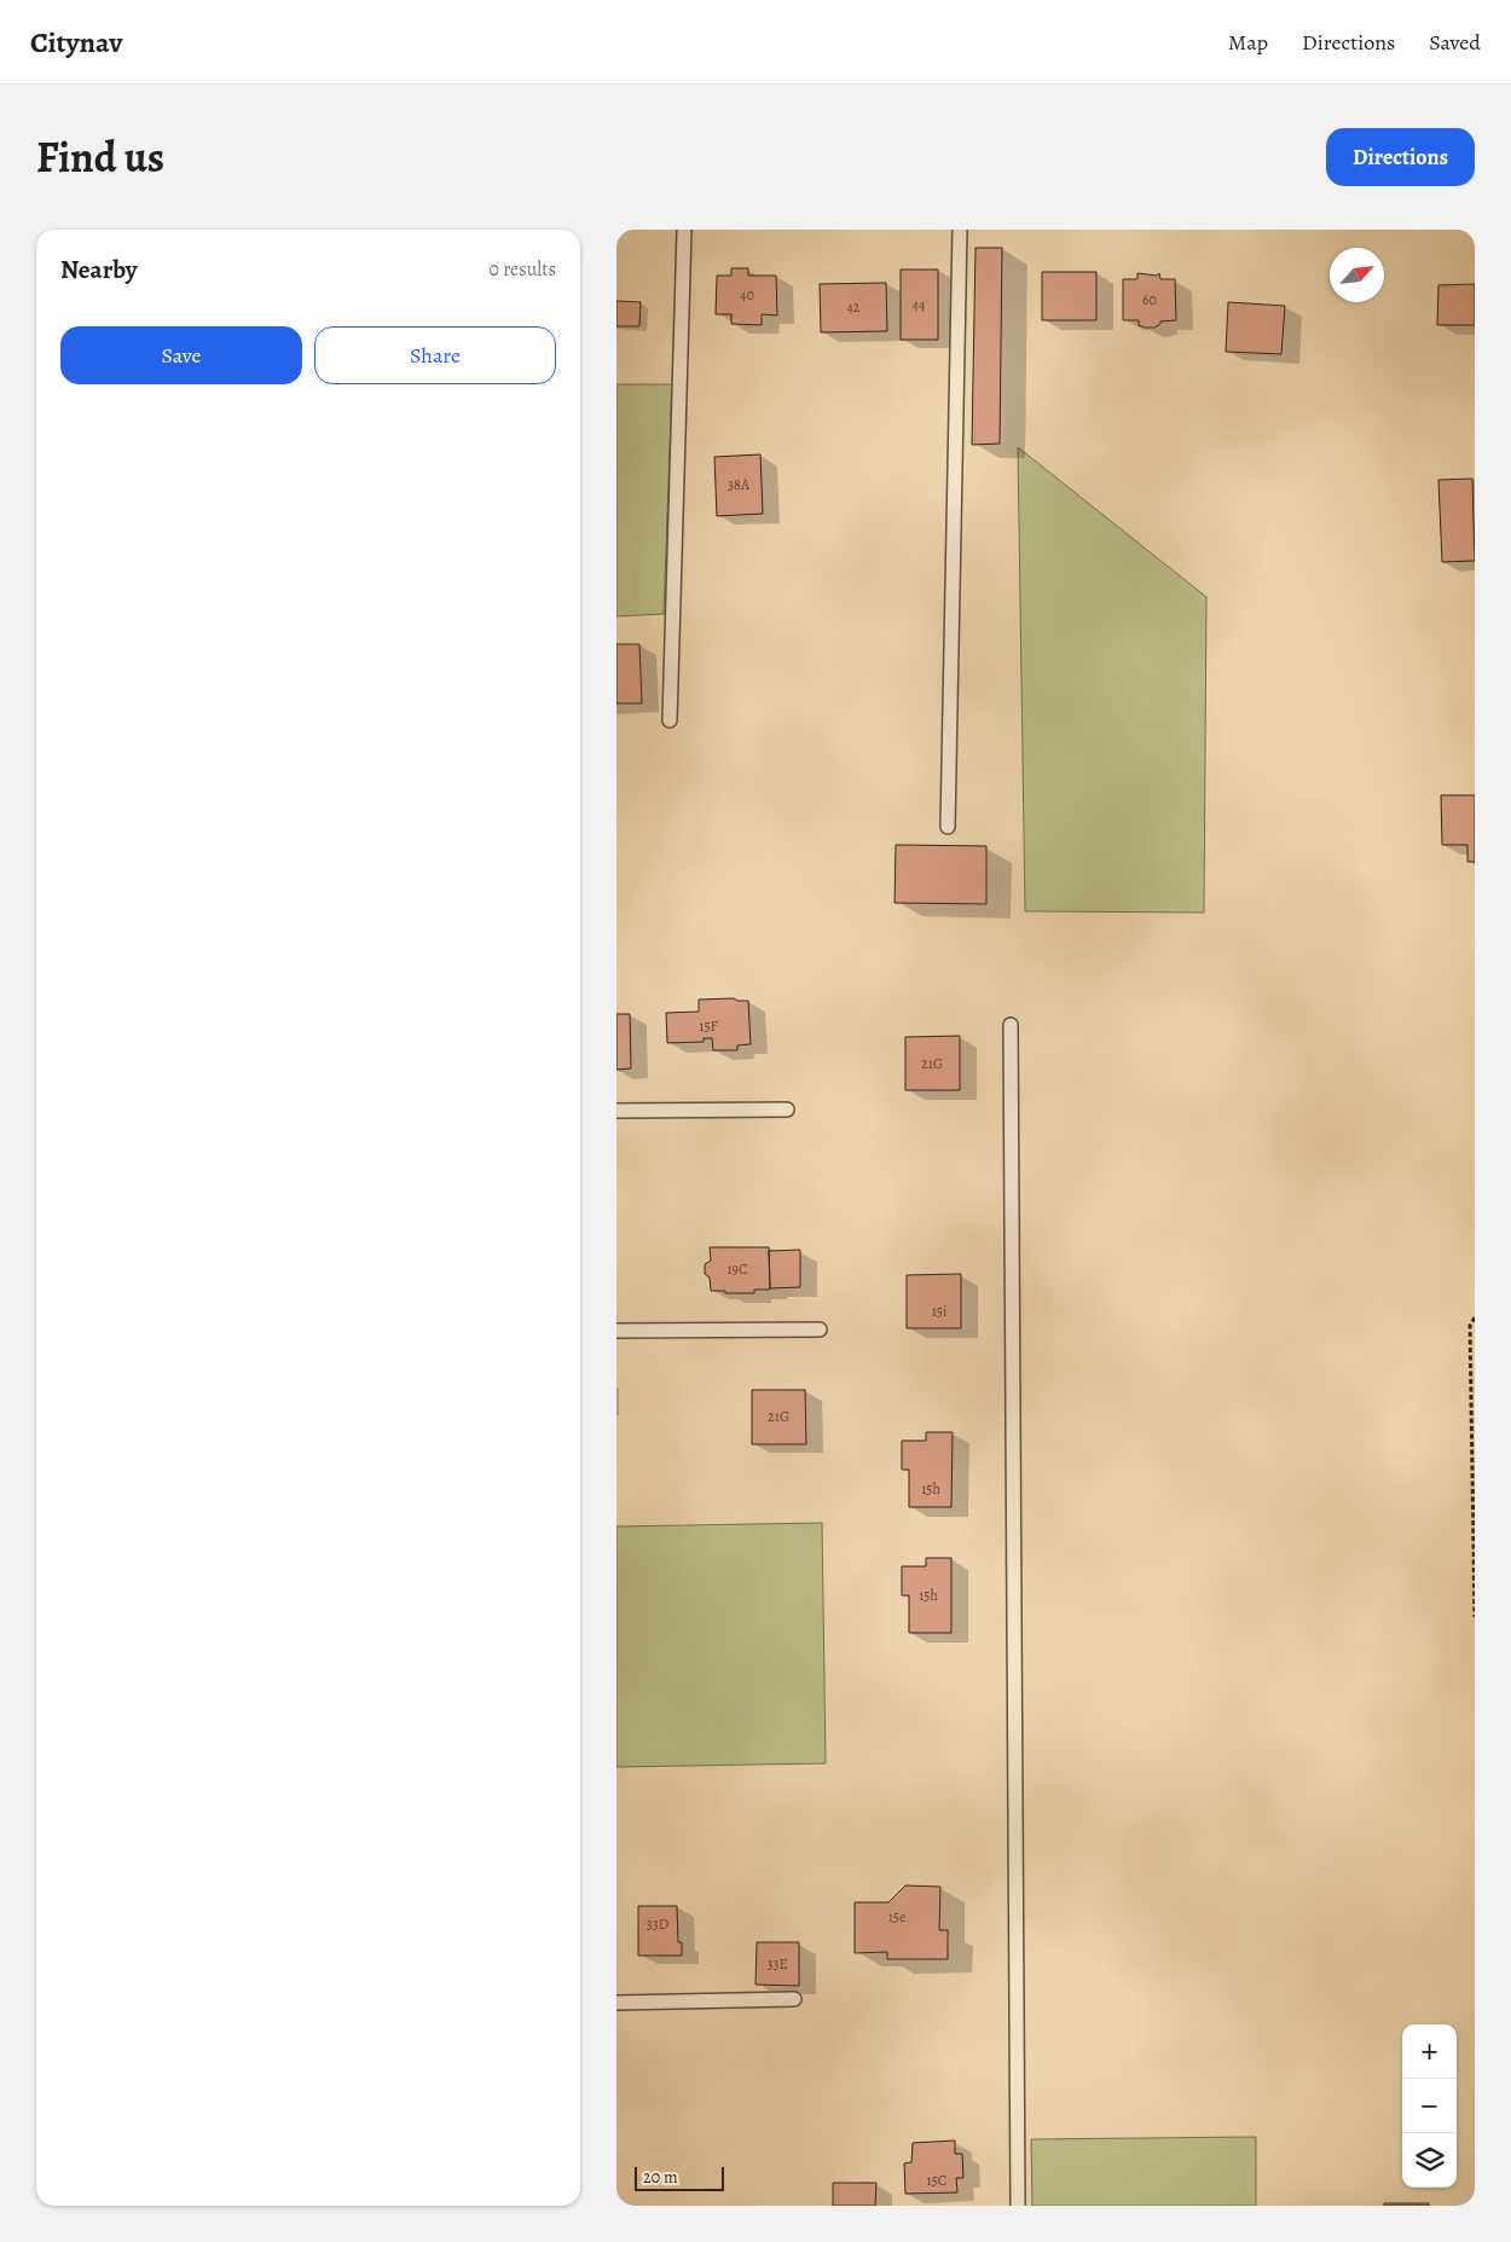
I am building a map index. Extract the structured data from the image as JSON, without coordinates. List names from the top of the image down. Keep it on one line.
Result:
{"house_numbers":["40","60","44","42","38A","15F","21G","19C","15i","21G","15h","15h","15e","33D","33E","15C"],"scale_bar":"20 m","north":"top right","page":{"header":"Citynav","nav":["Map","Directions","Saved"],"title":"Find us","buttons":["Directions",["Save","Share"]],"heading":["Nearby","0 results"],"map_buttons":["+","−"],"scale":"20 m"}}
